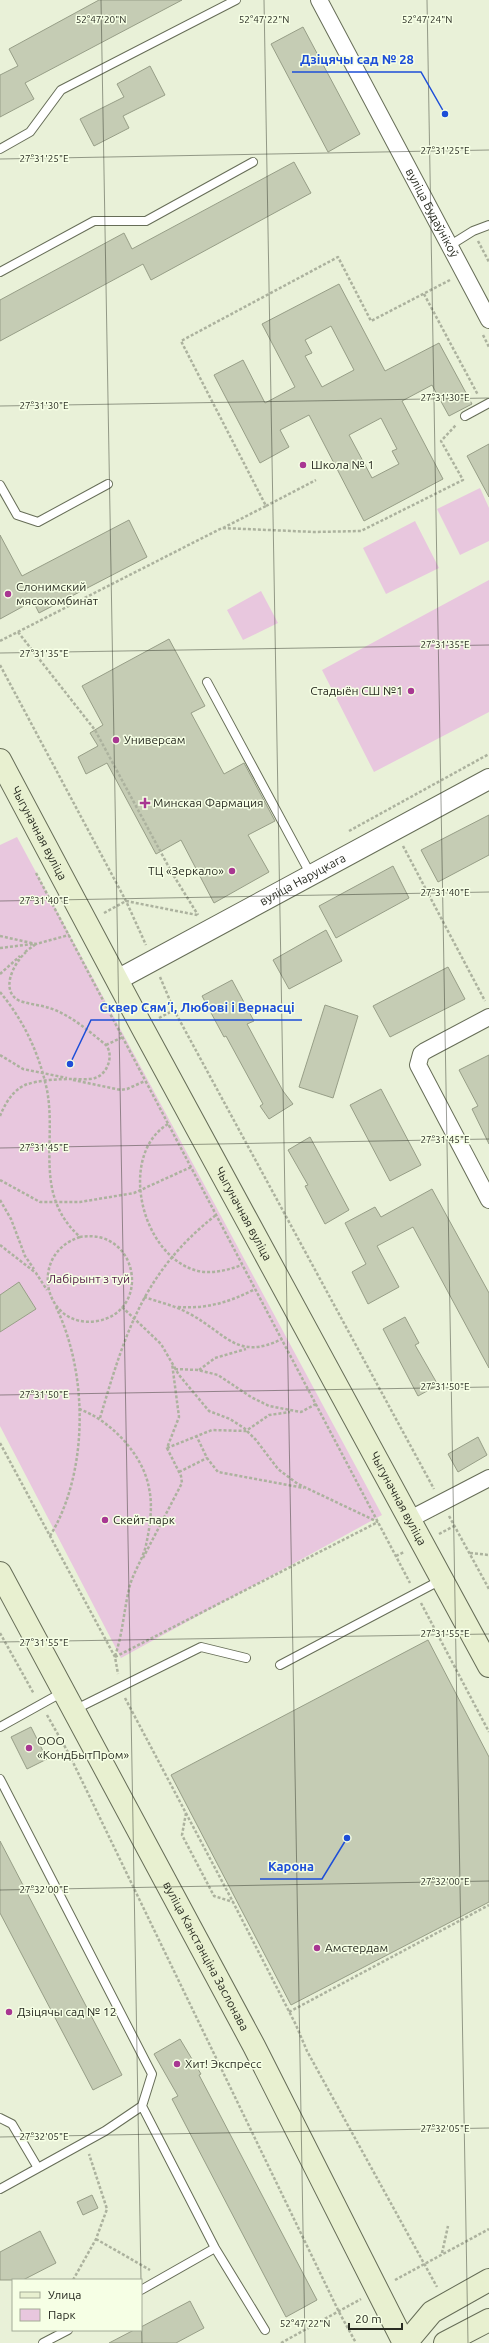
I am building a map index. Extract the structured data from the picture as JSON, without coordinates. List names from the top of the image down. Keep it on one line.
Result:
{"streets":{"main road":["Чыгуначная вуліца","вуліца Канстанціна Заслонава"],"street":["вуліца Будаўнікоў","вуліца Наруцкага"]},"crossings":[["Чыгуначная вуліца","вуліца Наруцкага"]],"parks":["Лабірынт з туй"],"places":{"other":["Дзіцячы сад № 28","Школа № 1","Слонимский мясокомбинат","Стадыён СШ №1","Универсам","ТЦ «Зеркало»","Сквер Сямʼі, Любові і Вернасці","Скейт-парк","ООО «КондБытПром»","Карона","Амстердам","Дзіцячы сад № 12","Хит! Экспресс"],"health":["Минская Фармация"]},"legend":["Улица","Парк"],"scale_bar":"20 m","coordinates":["52°47'20\"N","52°47'22\"N","52°47'24\"N","27°31'25\"E","27°31'30\"E","27°31'35\"E","27°31'40\"E","27°31'45\"E","27°31'50\"E","27°31'55\"E","27°32'00\"E","27°32'05\"E"]}
